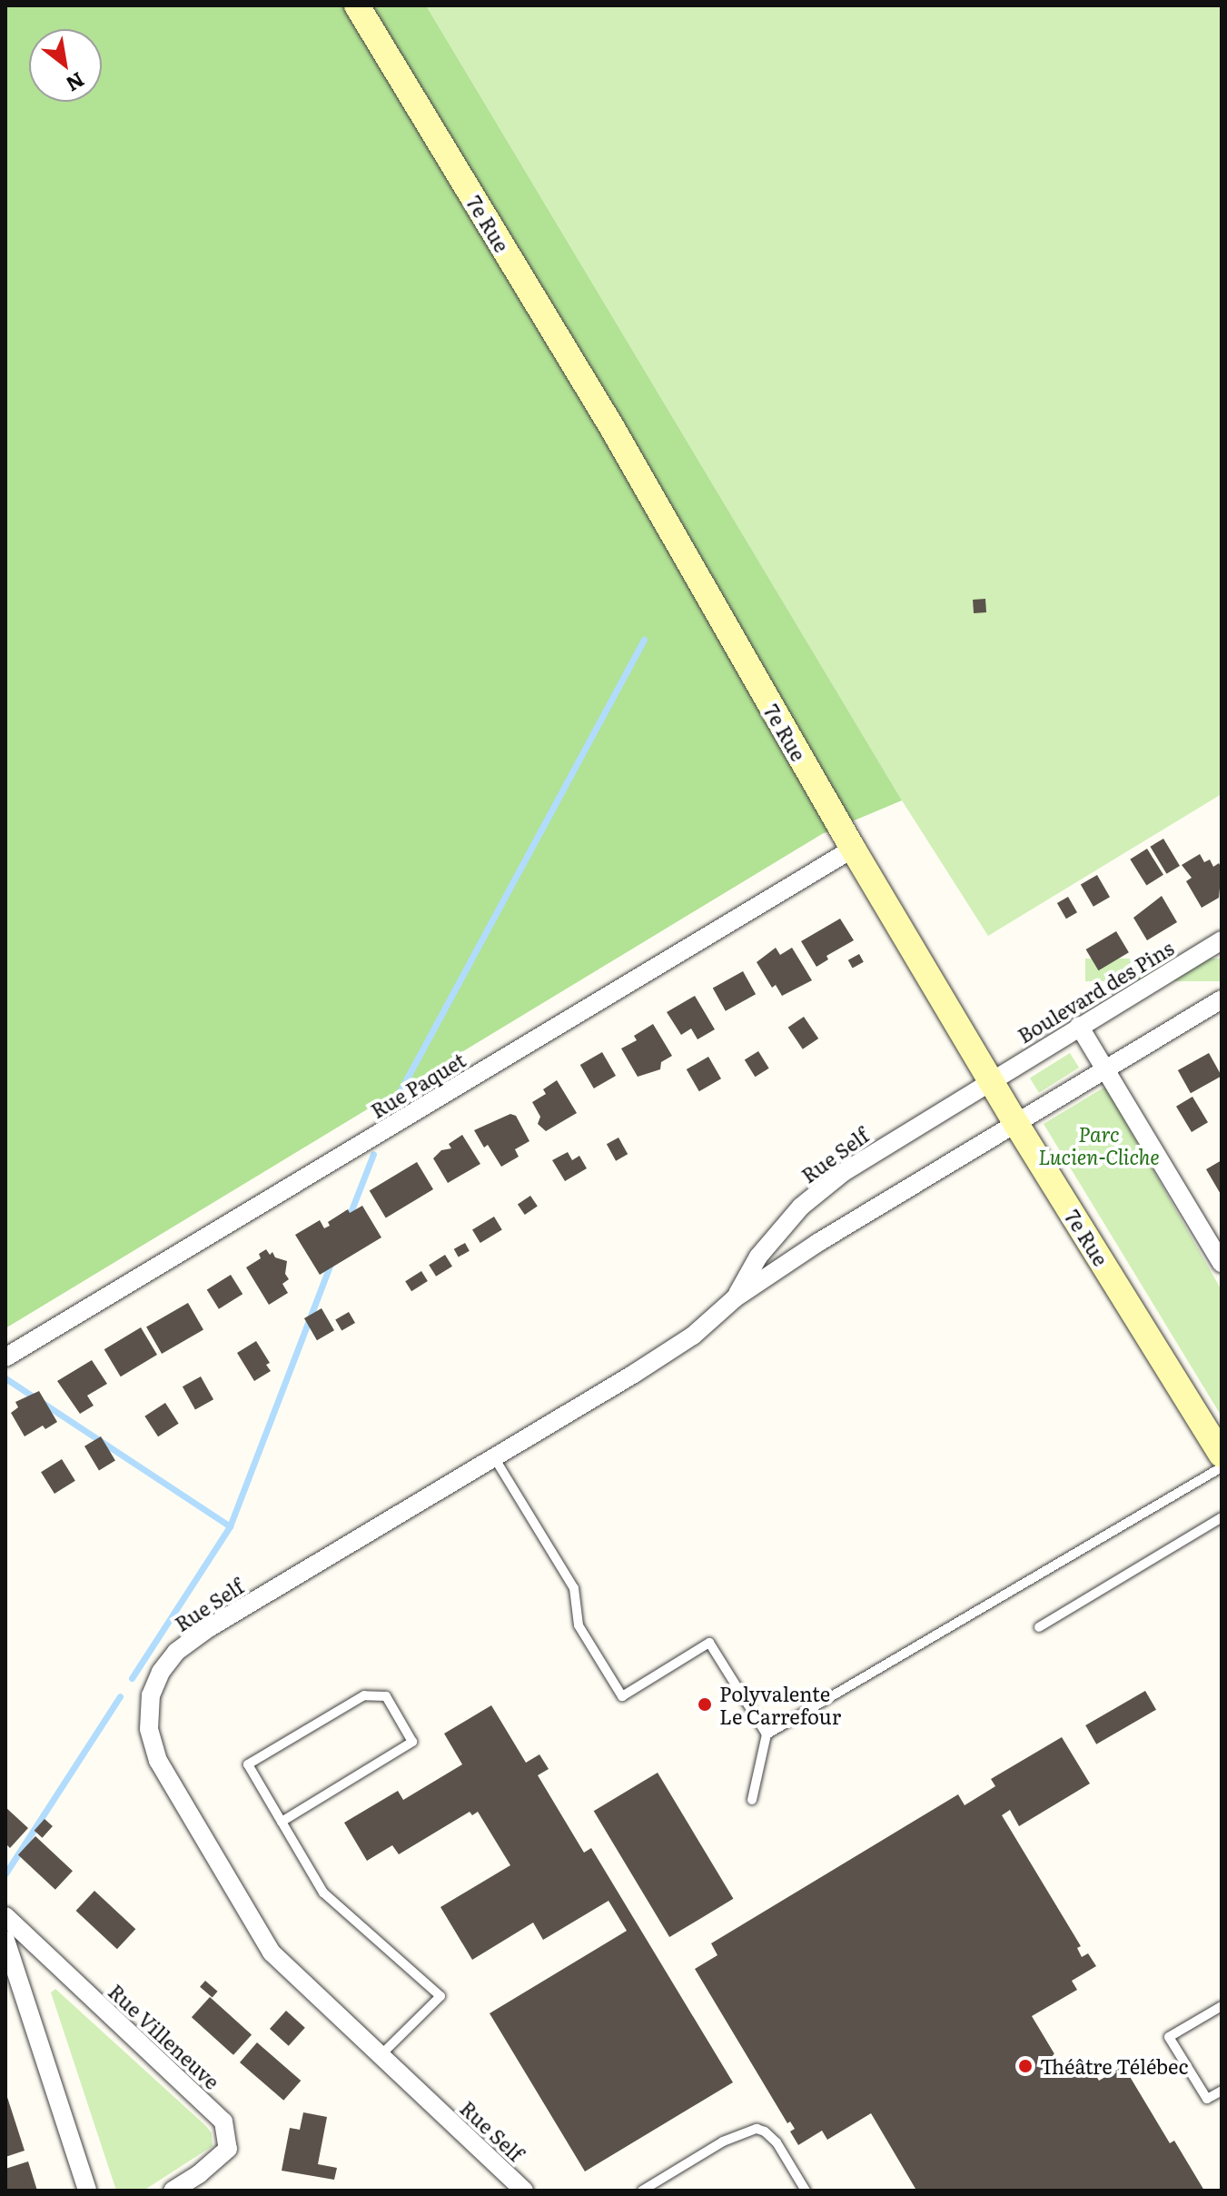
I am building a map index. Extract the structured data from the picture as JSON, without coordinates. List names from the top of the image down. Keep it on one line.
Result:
{"streets":{"street":["7e Rue","Boulevard des Pins","Rue Paquet","Rue Self","Rue Villeneuve"]},"crossings":[["7e Rue","Boulevard des Pins"],["7e Rue","Rue Paquet"],["7e Rue","Rue Self"],["Boulevard des Pins","Rue Self"]],"parks":["Parc Lucien-Cliche"],"places":["Polyvalente Le Carrefour","Théâtre Télébec"],"north":"bottom right"}
